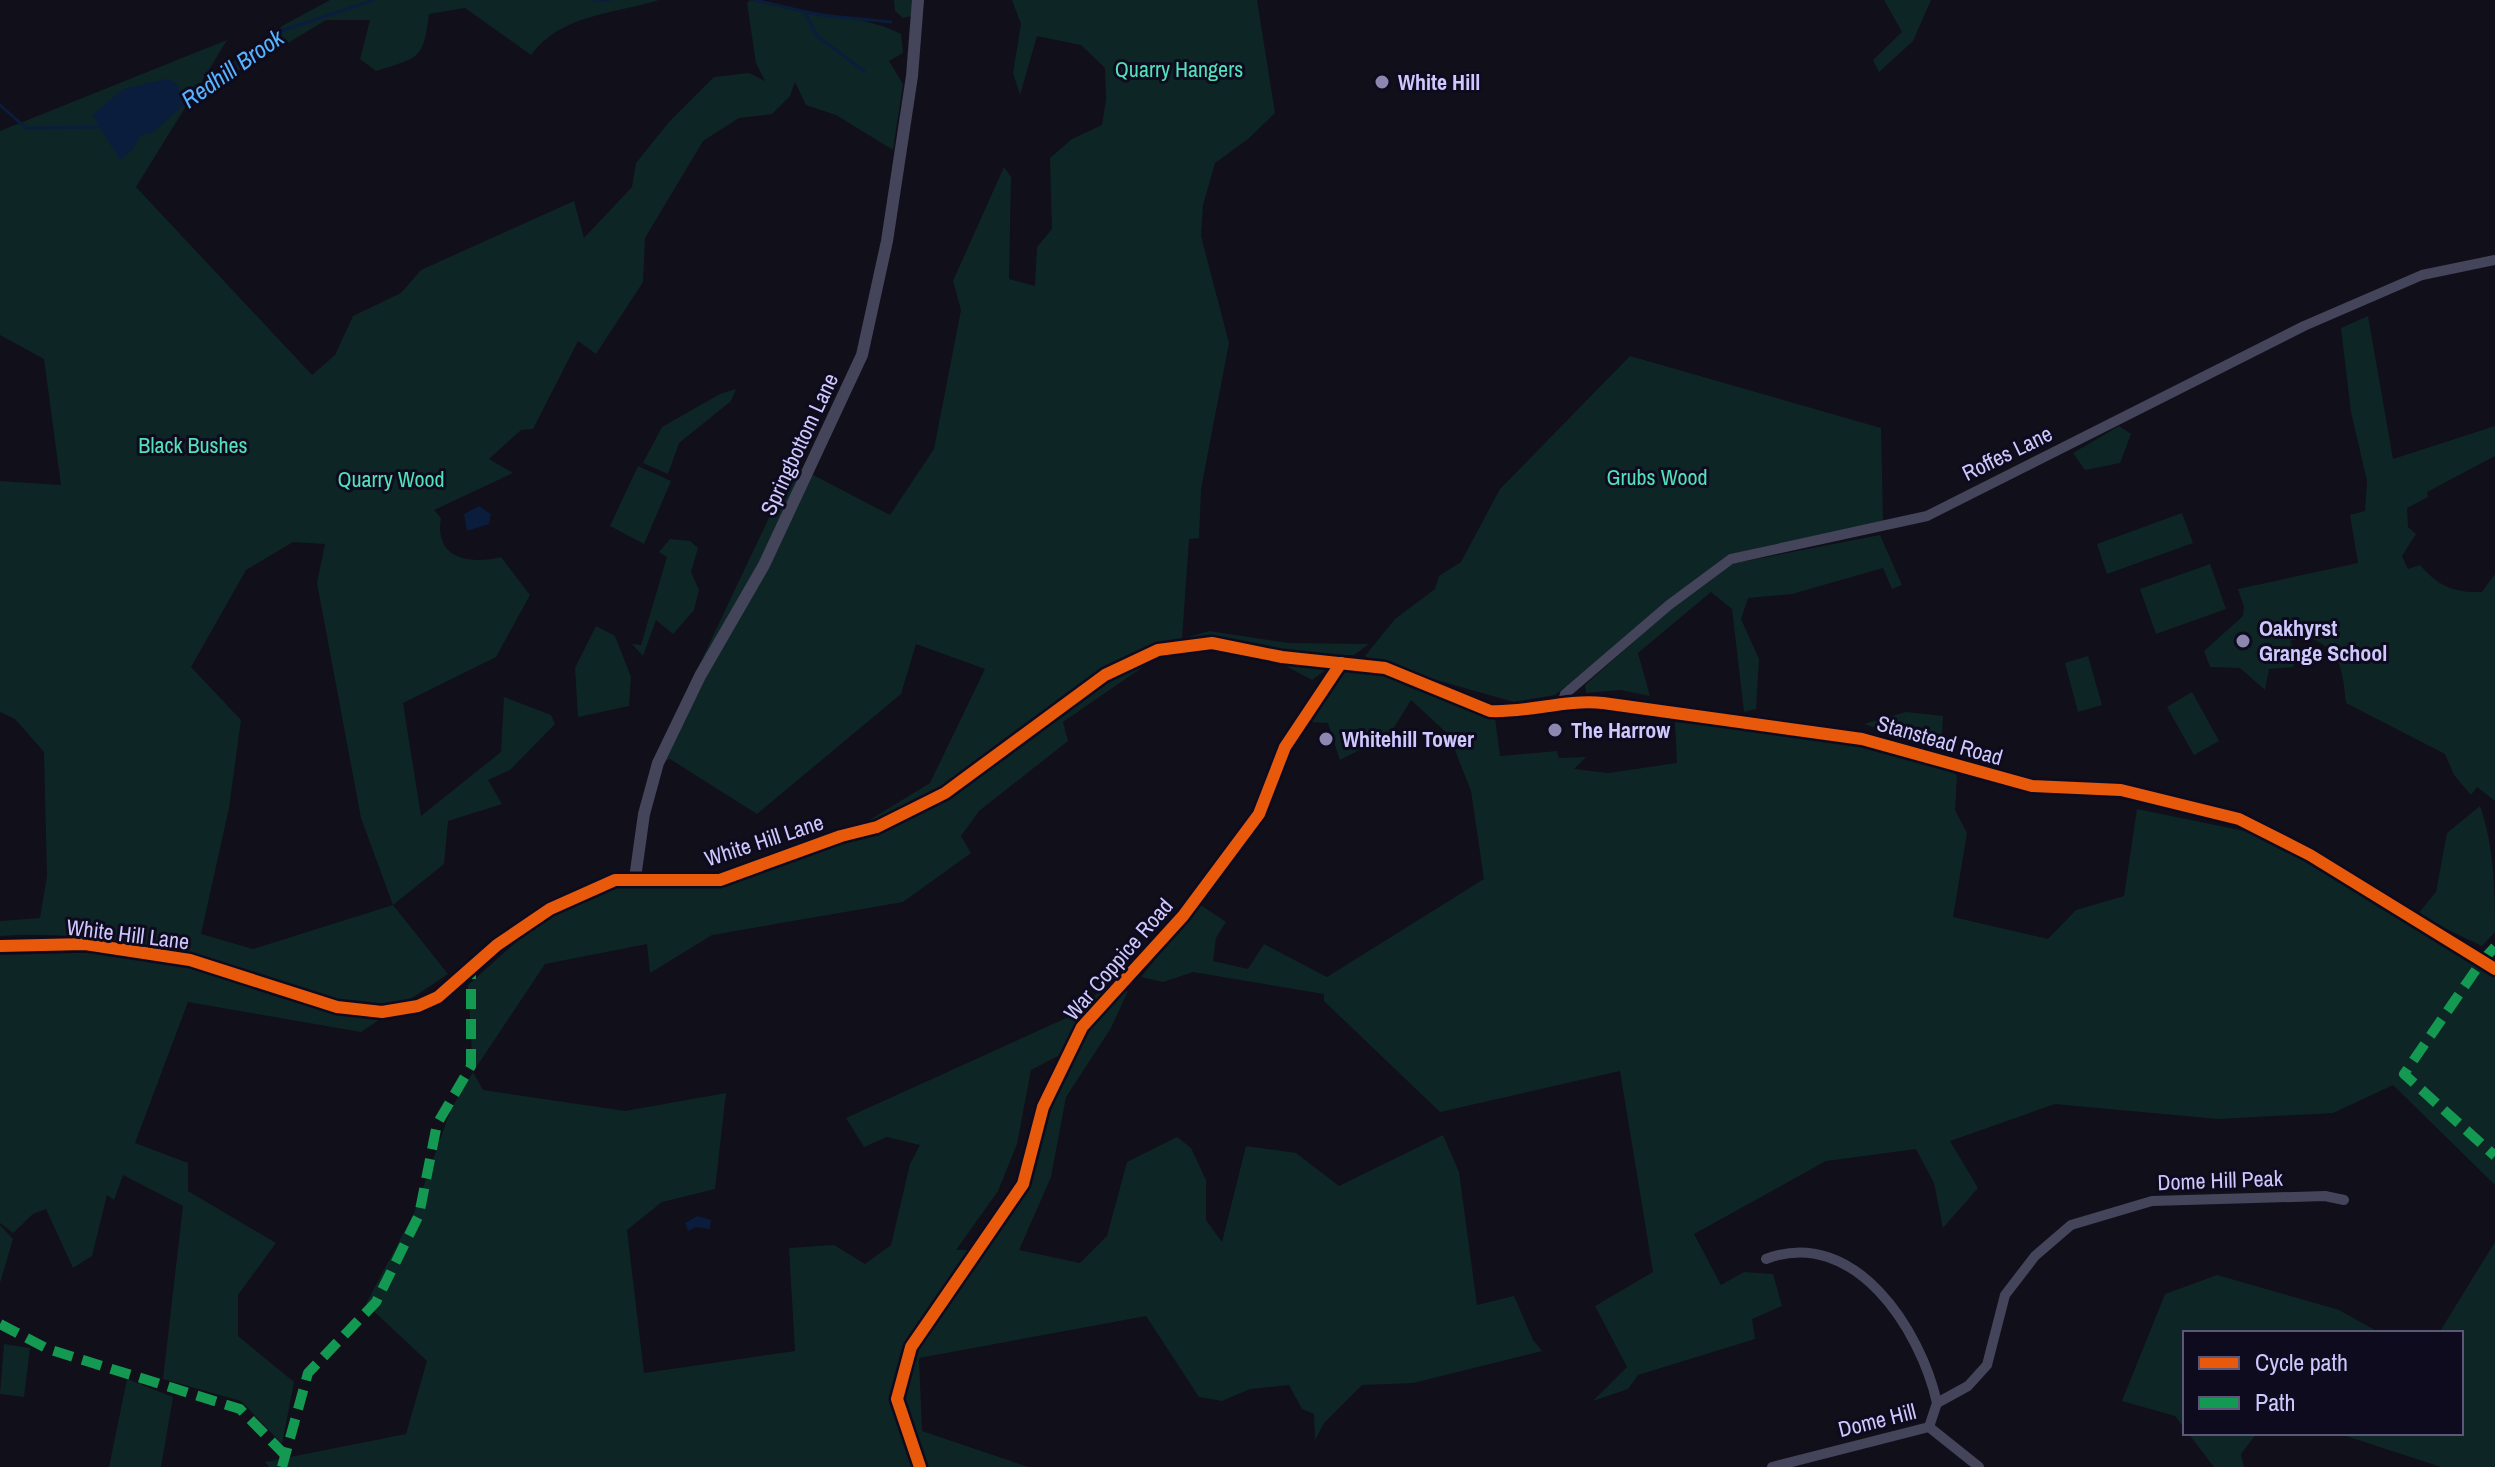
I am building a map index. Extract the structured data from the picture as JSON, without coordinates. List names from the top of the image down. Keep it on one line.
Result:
{"streets":{"street":["Springbottom Lane","Roffes Lane","Stanstead Road","White Hill Lane","War Coppice Road","Dome Hill Peak","Dome Hill"]},"crossings":[["Springbottom Lane","White Hill Lane"],["Roffes Lane","Stanstead Road"],["Stanstead Road","White Hill Lane"],["Stanstead Road","War Coppice Road"],["White Hill Lane","War Coppice Road"]],"water":["Redhill Brook"],"parks":["Quarry Hangers","Black Bushes","Grubs Wood","Quarry Wood"],"places":["White Hill","Oakhyrst Grange School","The Harrow","Whitehill Tower"],"legend":["Cycle path","Path"]}
